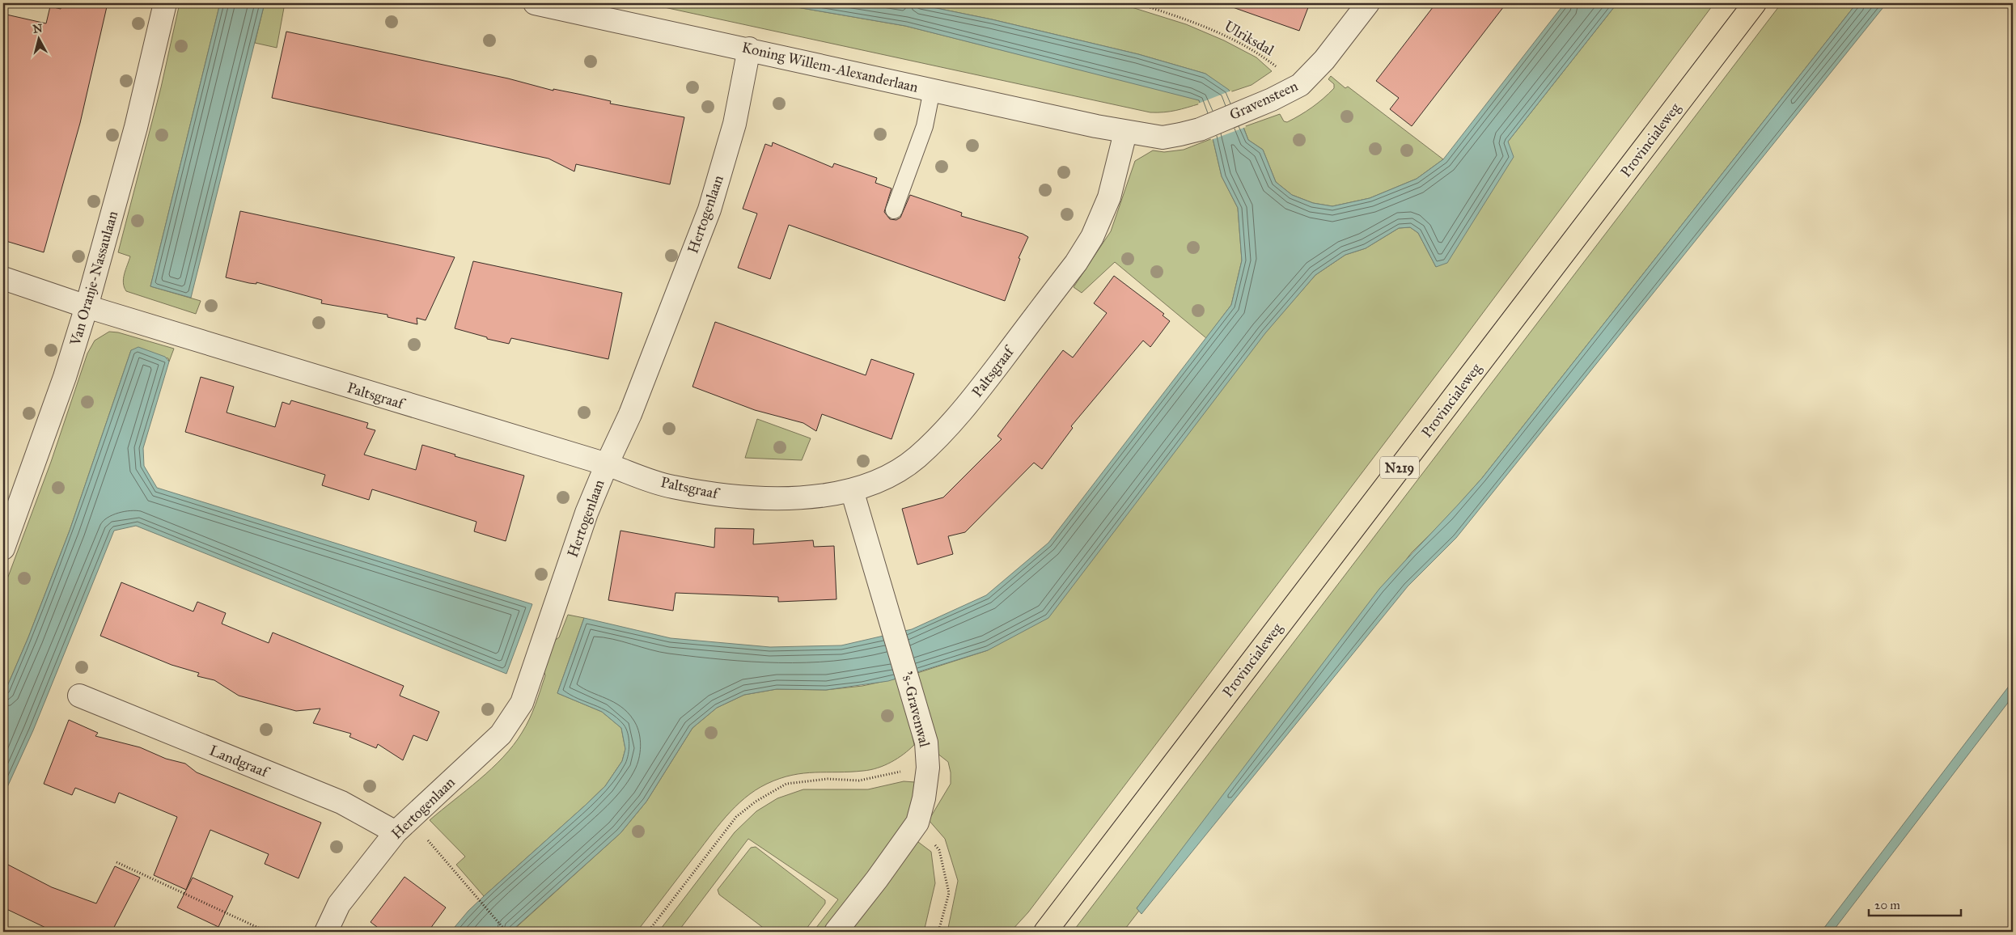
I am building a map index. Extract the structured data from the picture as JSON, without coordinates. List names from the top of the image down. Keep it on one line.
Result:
{"streets":{"main road":["Provincialeweg","N219"],"street":["Koning Willem-Alexanderlaan","Gravensteen","Hertogenlaan","Van Oranje-Nassaulaan","Paltsgraaf","'s-Gravenwal","Landgraaf"],"path":["Ulriksdal"]},"crossings":[["Ulriksdal","Gravensteen"],["Koning Willem-Alexanderlaan","Gravensteen"],["Koning Willem-Alexanderlaan","Hertogenlaan"],["Koning Willem-Alexanderlaan","Paltsgraaf"],["Gravensteen","Paltsgraaf"],["Hertogenlaan","Paltsgraaf"],["Hertogenlaan","Landgraaf"],["Van Oranje-Nassaulaan","Paltsgraaf"],["Paltsgraaf","'s-Gravenwal"]],"scale_bar":"20 m","north":"top"}
